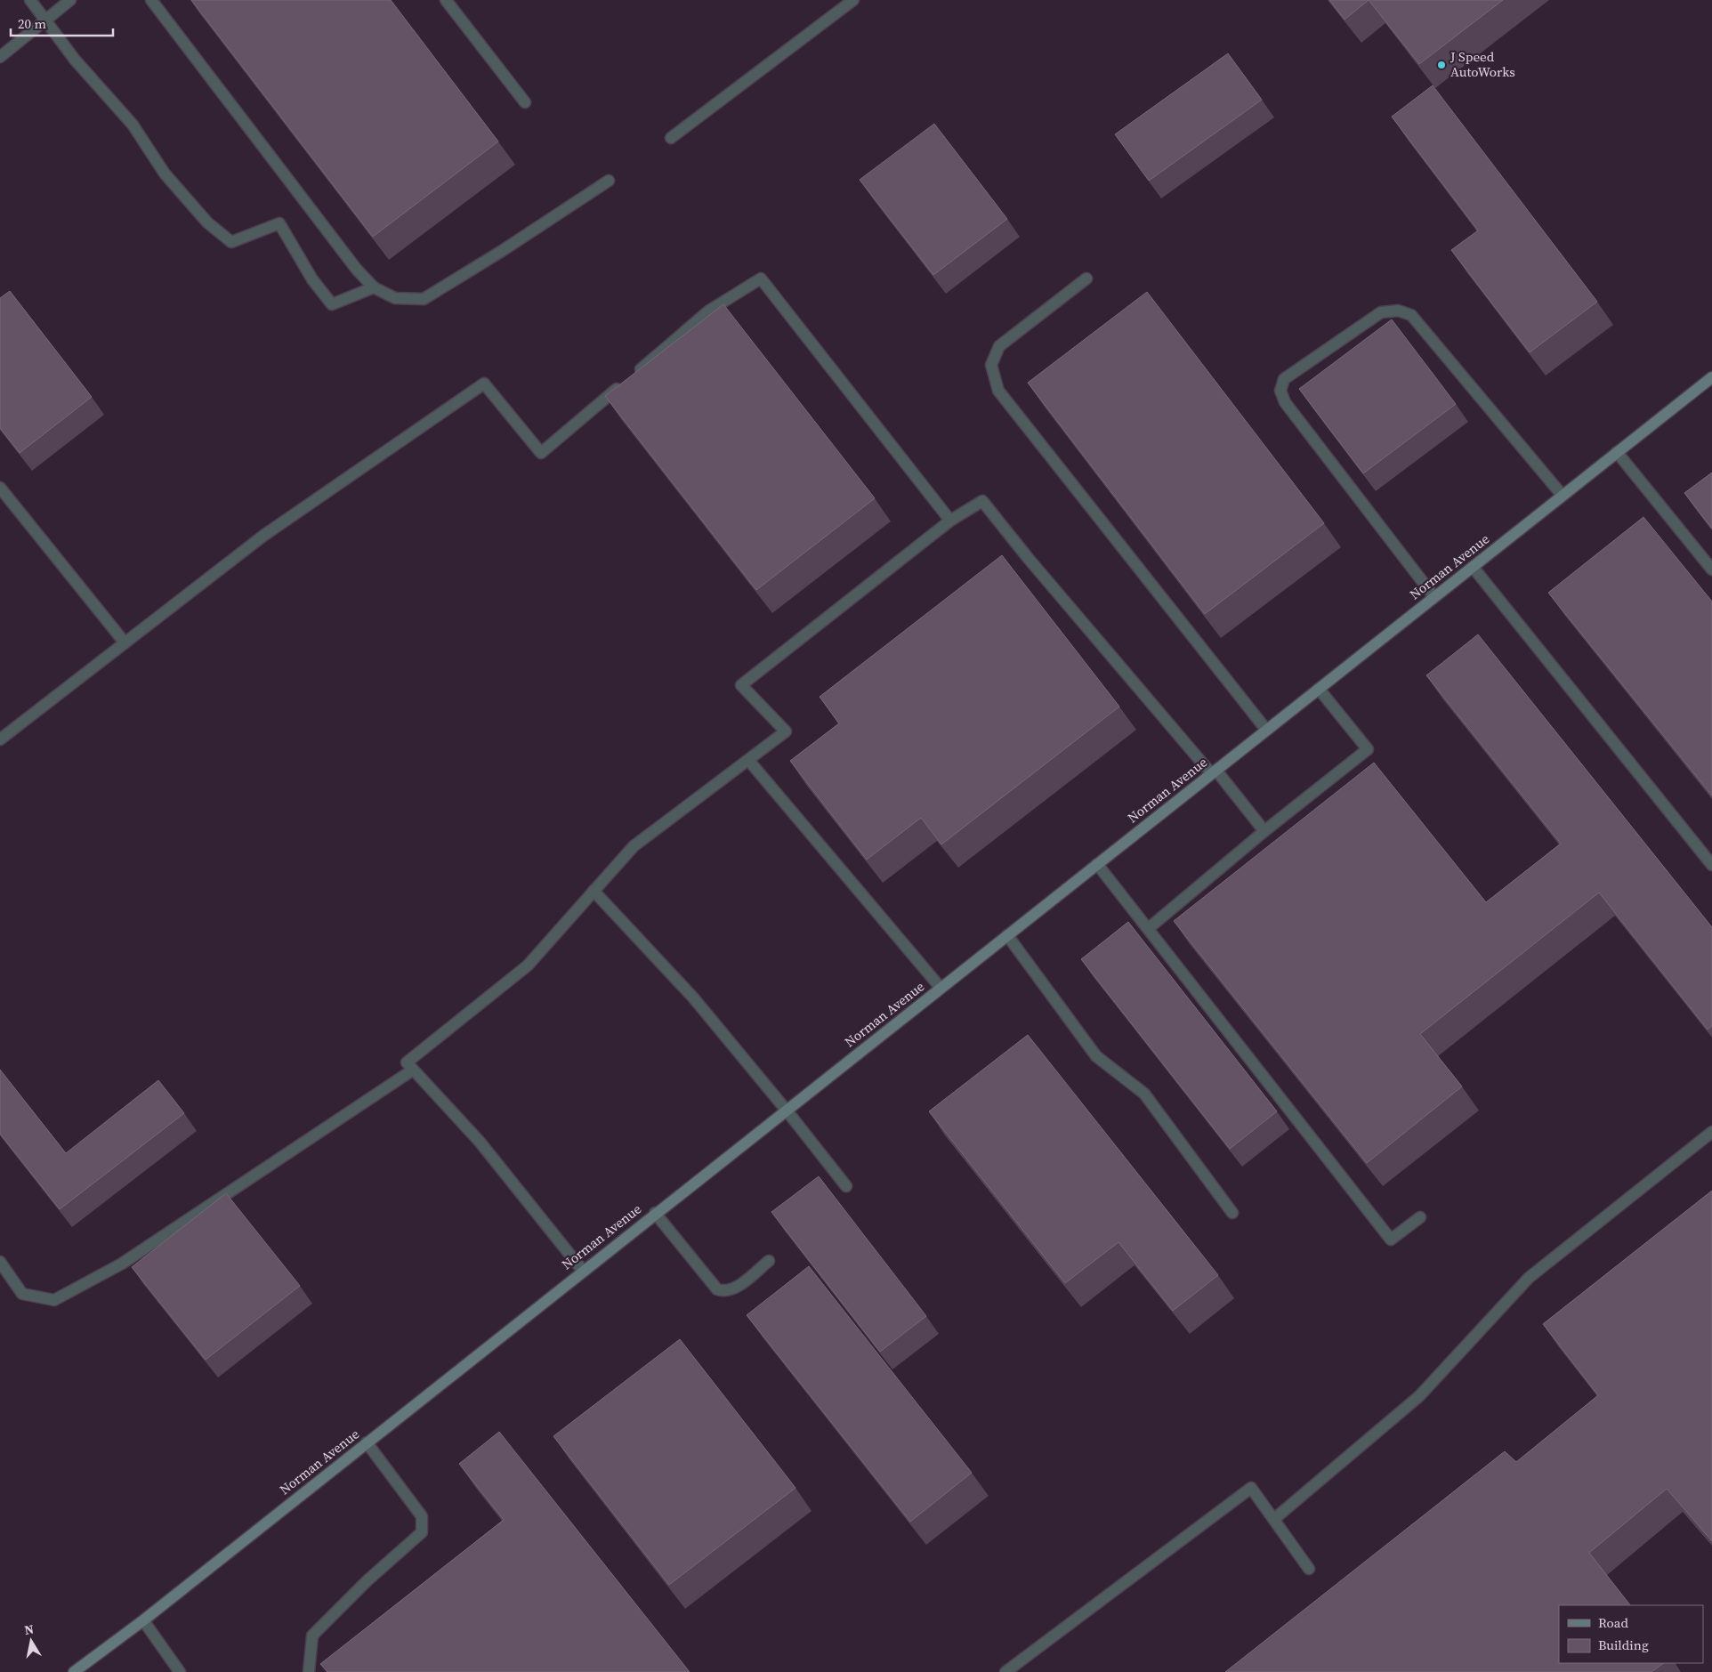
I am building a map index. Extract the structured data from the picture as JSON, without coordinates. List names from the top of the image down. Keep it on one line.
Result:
{"streets":{"street":["Norman Avenue"]},"places":["J Speed AutoWorks"],"legend":["Road","Building"],"scale_bar":"20 m","north":"top"}
